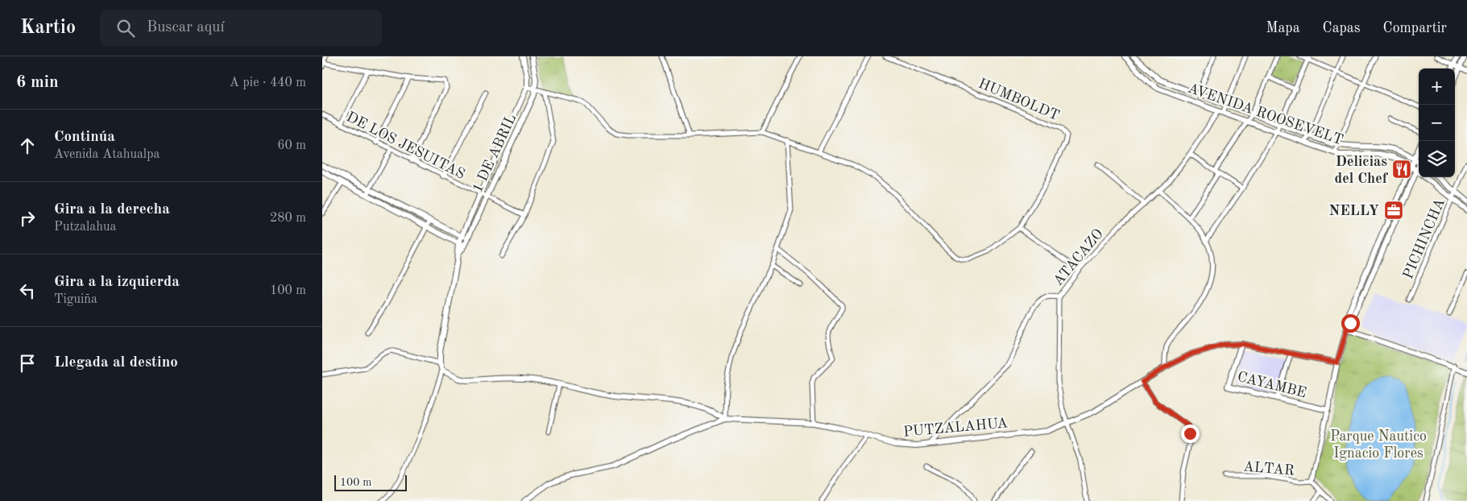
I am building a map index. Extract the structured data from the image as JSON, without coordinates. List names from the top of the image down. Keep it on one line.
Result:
{"streets":{"street":["HUMBOLDT","AVENIDA ROOSEVELT","DE LOS JESUITAS","1 DE ABRIL","PICHINCHA","ATACAZO","CAYAMBE","PUTZALAHUA","ALTAR"]},"crossings":[["AVENIDA ROOSEVELT","PICHINCHA"],["AVENIDA ROOSEVELT","ATACAZO"],["DE LOS JESUITAS","1 DE ABRIL"],["ATACAZO","PUTZALAHUA"],["CAYAMBE","PUTZALAHUA"]],"parks":["Parque Nautico Ignacio Flores"],"places":{"restaurant":["Delicias del Chef"],"office":["NELLY"]},"scale_bar":"100 m","page":{"header":"Kartio","search":"Buscar aquí","nav":["Mapa","Capas","Compartir"],"heading":["6 min","A pie · 440 m"],"map_buttons":["+","−"],"list":[["Continúa","Avenida Atahualpa","60 m"],["Gira a la derecha","Putzalahua","280 m"],["Gira a la izquierda","Tiguiña","100 m"],"Llegada al destino"],"scale":"100 m"}}
